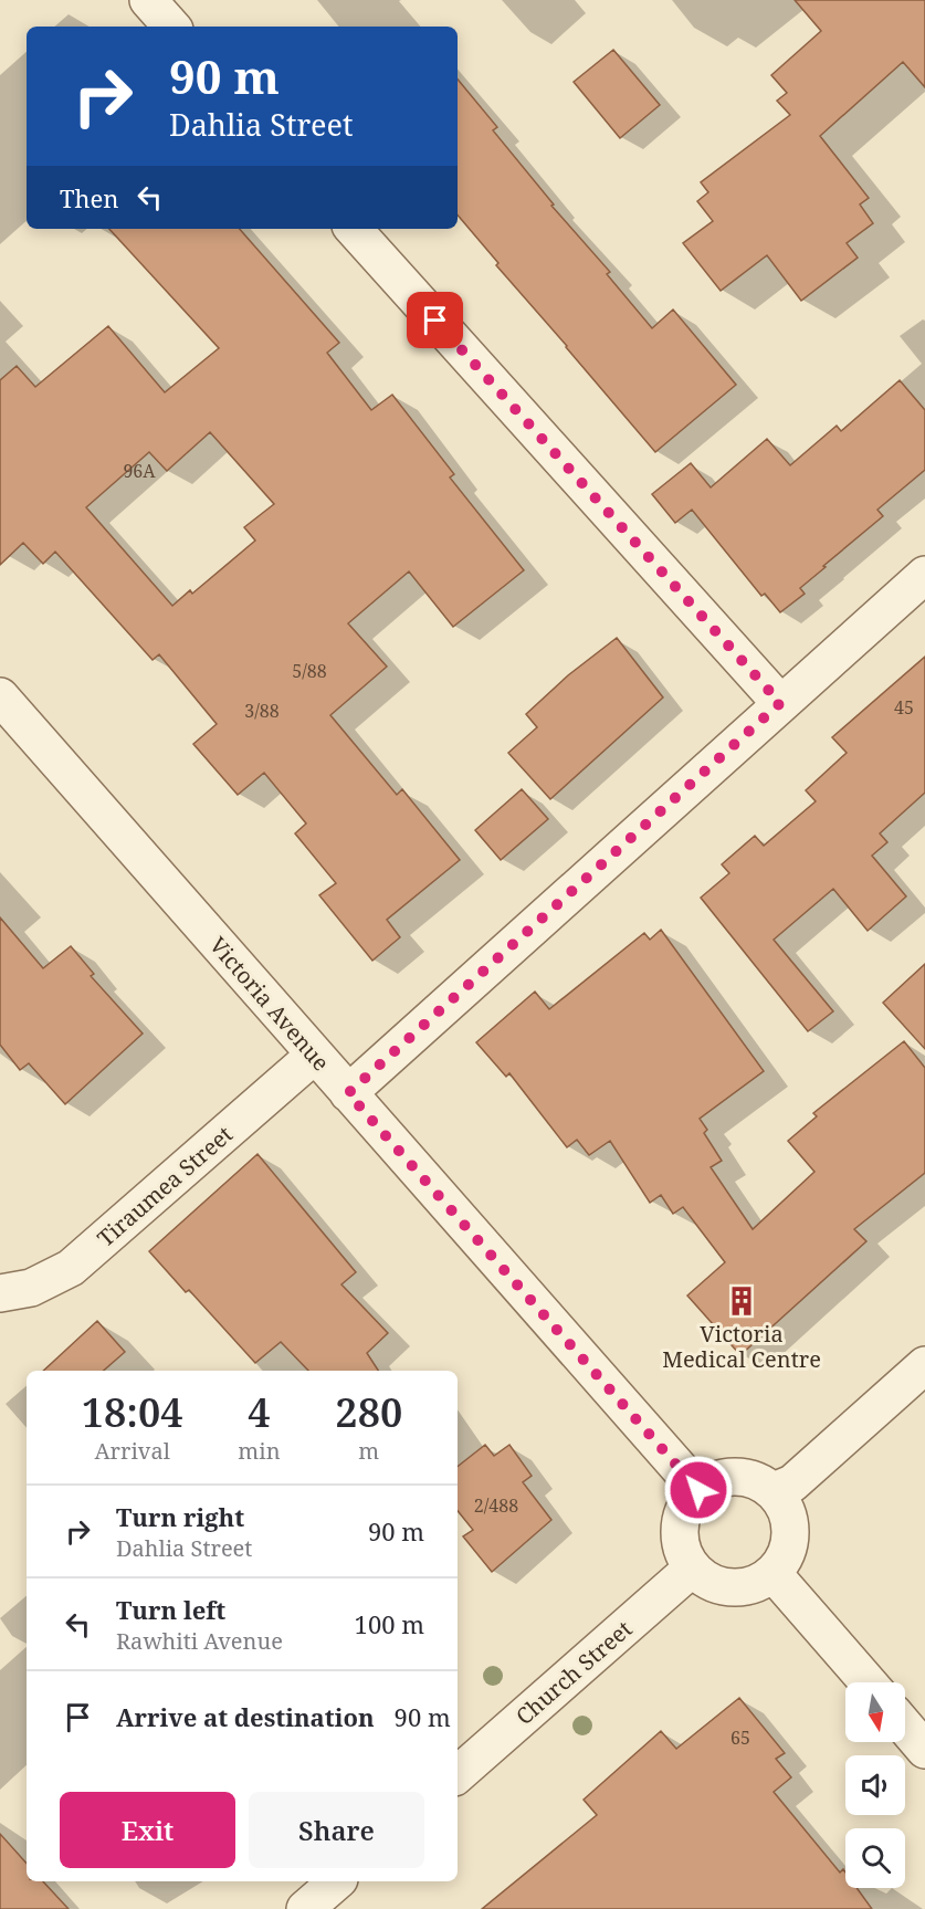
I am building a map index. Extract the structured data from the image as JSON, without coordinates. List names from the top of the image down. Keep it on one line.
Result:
{"streets":{"street":["Victoria Avenue","Tiraumea Street","Church Street"]},"crossings":[["Victoria Avenue","Tiraumea Street"],["Victoria Avenue","Church Street"]],"places":{"building":["Victoria Medical Centre"]},"house_numbers":["96A","5/88","45","3/88","2/488","65"],"north":"bottom","page":{"turn":["90 m","Dahlia Street"],"then":"Then","eta":["18:04","Arrival","4","min","280","m"],"list":[{"name":"Turn right","note":"Dahlia Street","value":"90 m"},{"name":"Turn left","note":"Rawhiti Avenue","value":"100 m"},{"name":"Arrive at destination","value":"90 m"}],"buttons":["Exit","Share"]}}
